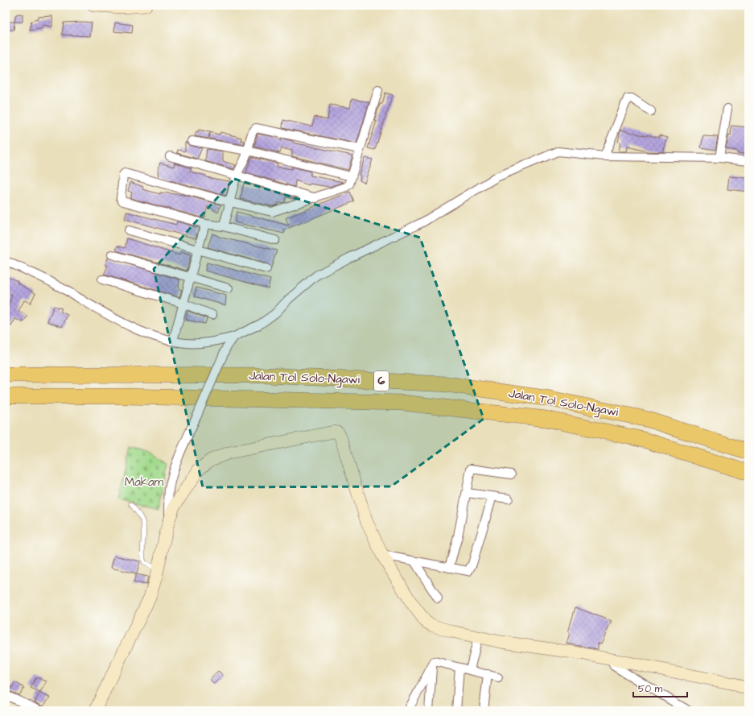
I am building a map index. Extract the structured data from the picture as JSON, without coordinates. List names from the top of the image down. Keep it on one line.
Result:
{"streets":{"highway":["Jalan Tol Solo–Ngawi","6"]},"parks":["Makam"],"scale_bar":"50 m"}
